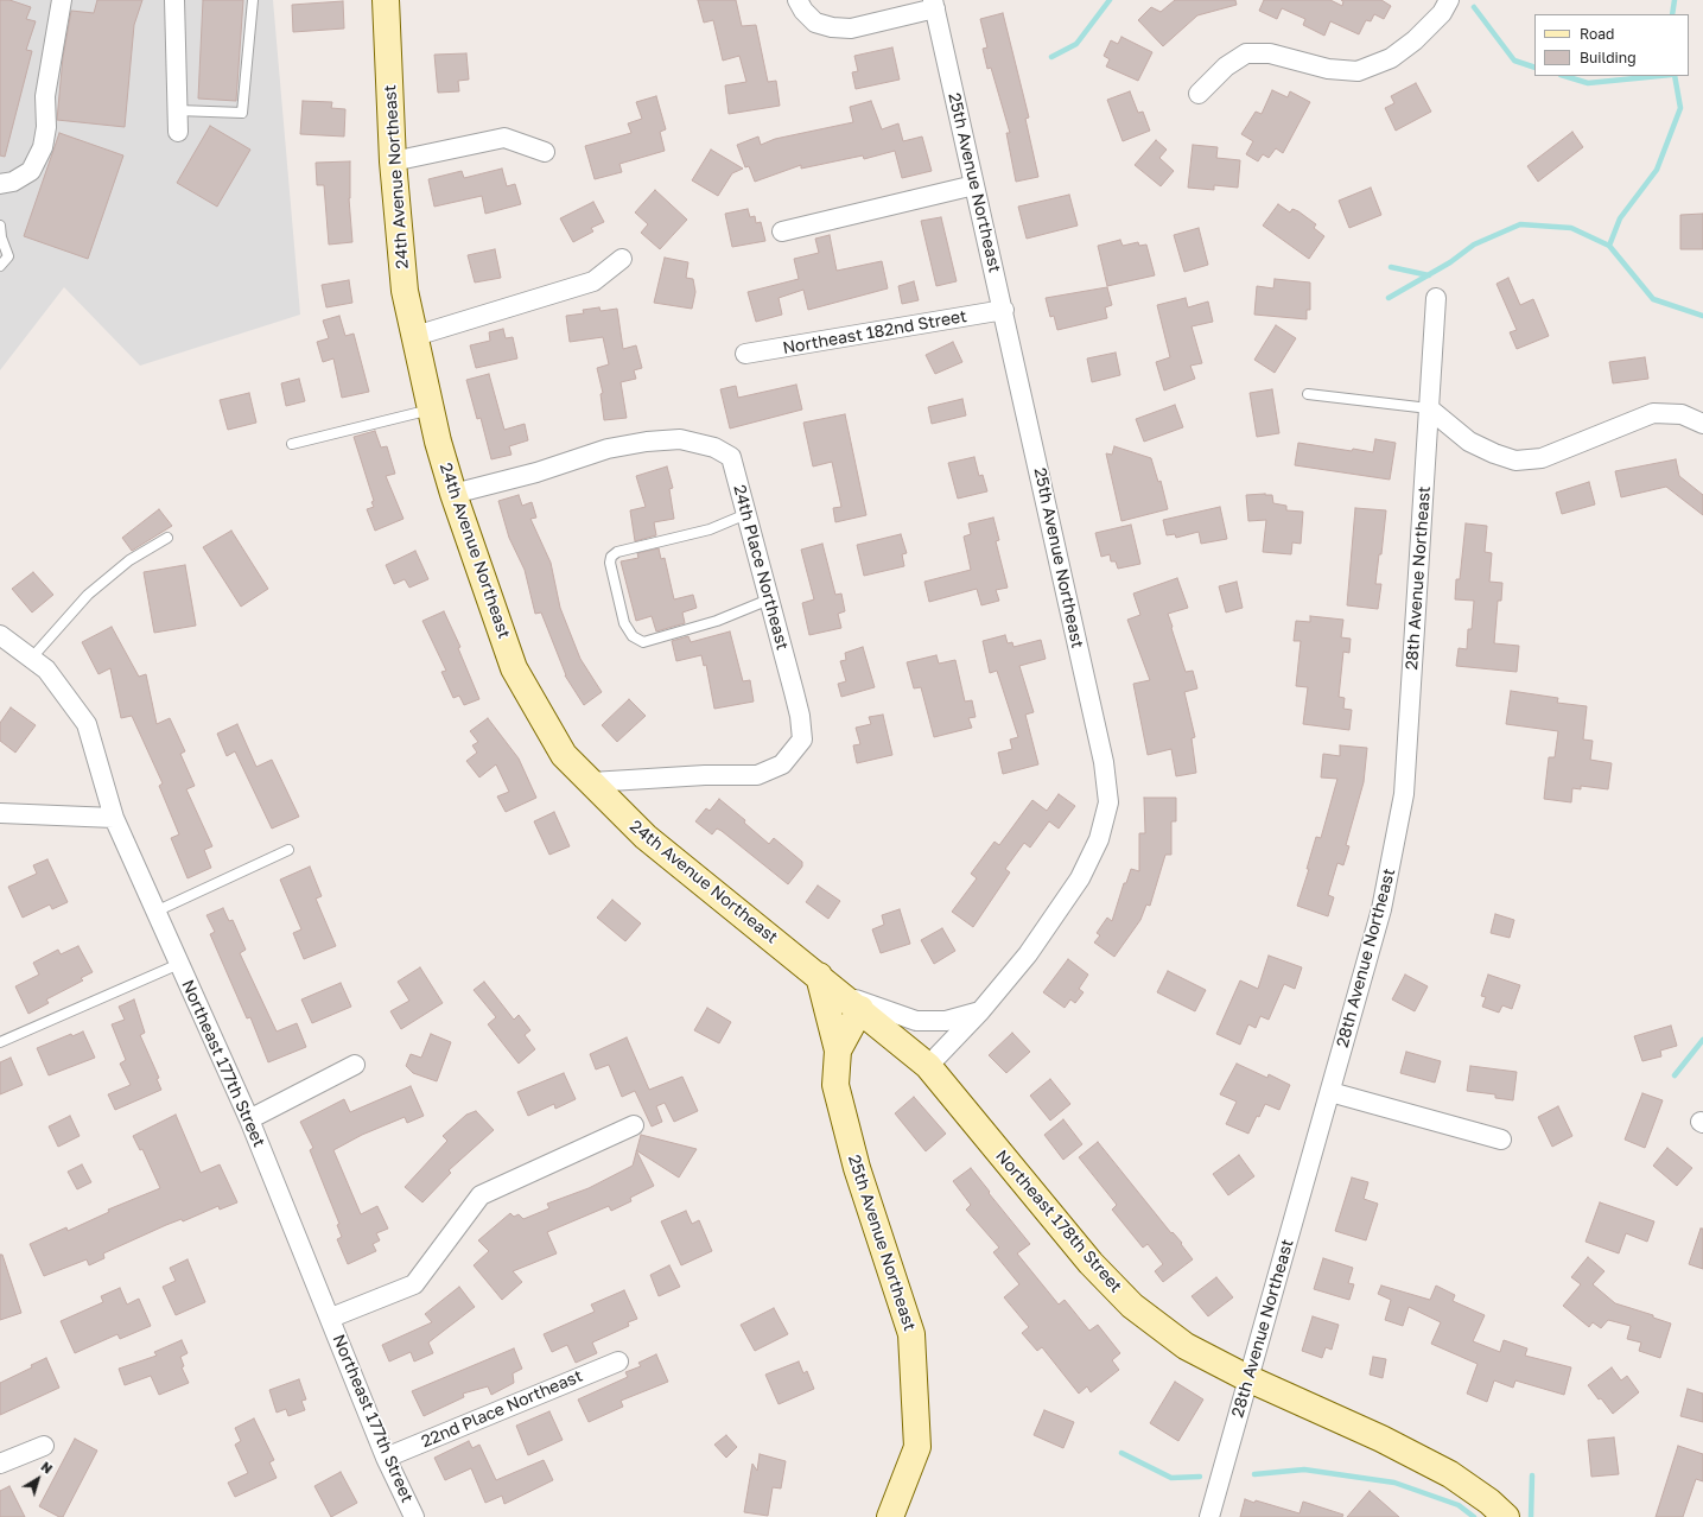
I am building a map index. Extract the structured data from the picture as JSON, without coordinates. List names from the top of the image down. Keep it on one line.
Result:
{"streets":{"main road":["24th Avenue Northeast","25th Avenue Northeast","Northeast 178th Street"],"street":["Northeast 182nd Street","24th Place Northeast","28th Avenue Northeast","Northeast 177th Street","22nd Place Northeast"]},"crossings":[["24th Avenue Northeast","25th Avenue Northeast"],["24th Avenue Northeast","24th Place Northeast"],["24th Avenue Northeast","Northeast 178th Street"],["25th Avenue Northeast","Northeast 182nd Street"],["25th Avenue Northeast","Northeast 178th Street"],["28th Avenue Northeast","Northeast 178th Street"],["Northeast 177th Street","22nd Place Northeast"]],"legend":["Road","Building"],"north":"top right"}
